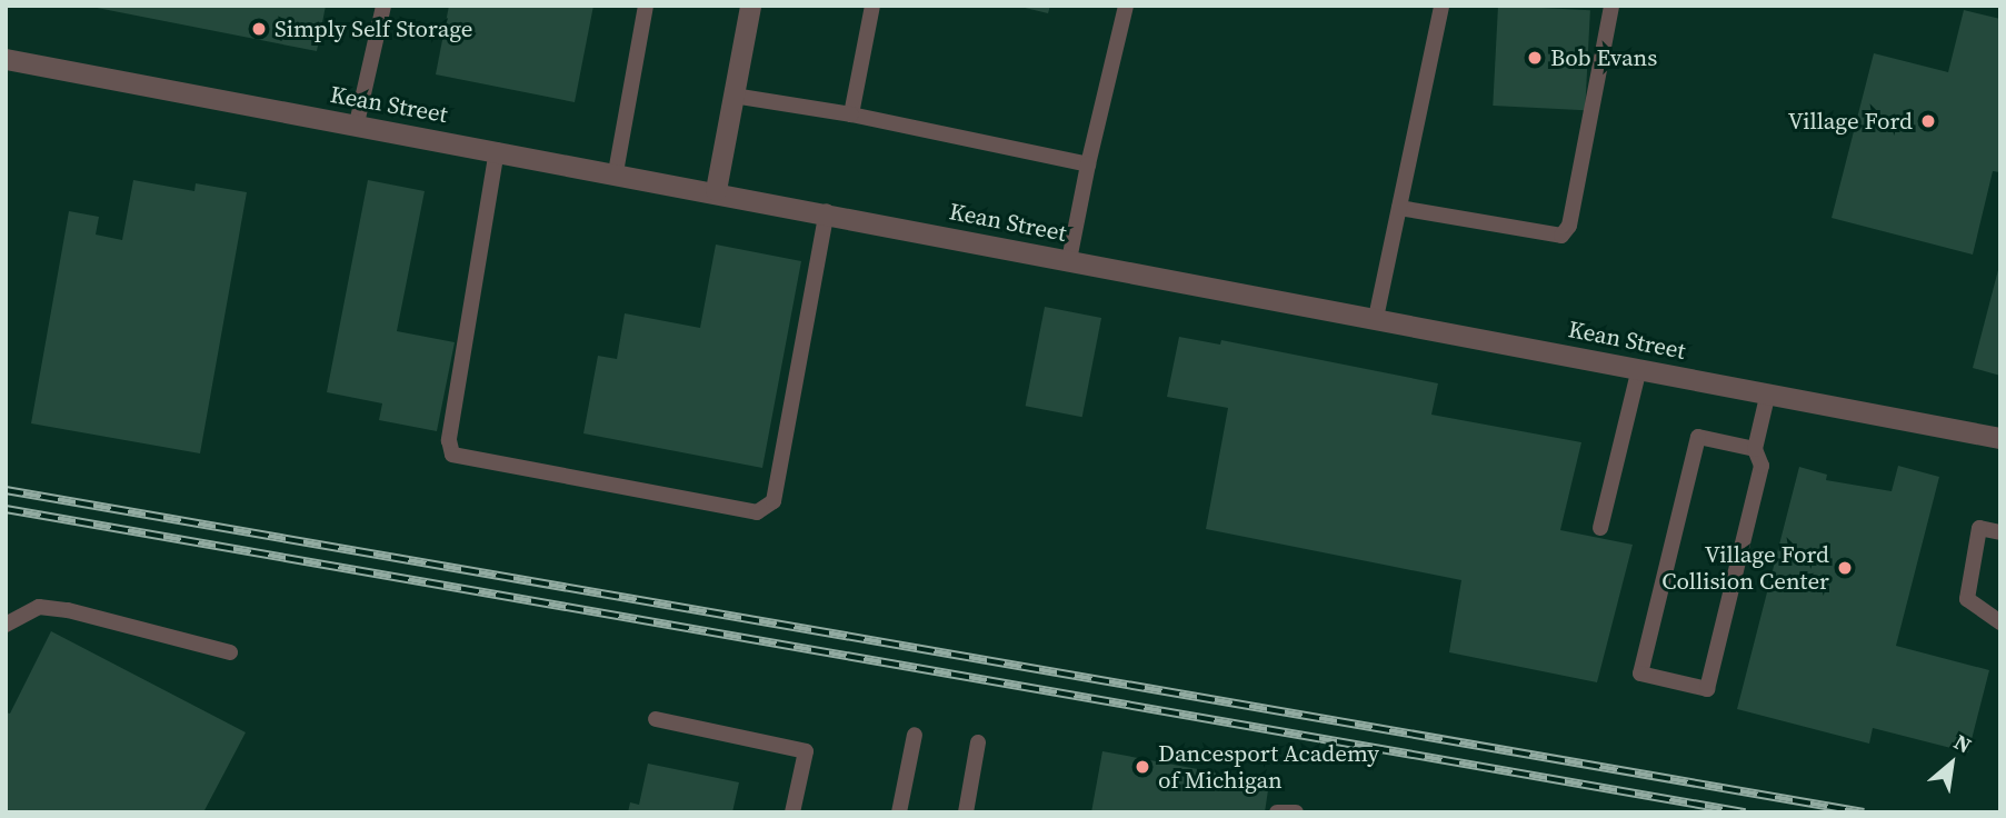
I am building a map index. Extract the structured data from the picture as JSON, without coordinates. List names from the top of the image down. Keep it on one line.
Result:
{"streets":{"street":["Kean Street"]},"places":["Simply Self Storage","Bob Evans","Village Ford","Village Ford Collision Center","Dancesport Academy of Michigan"],"north":"top right"}
